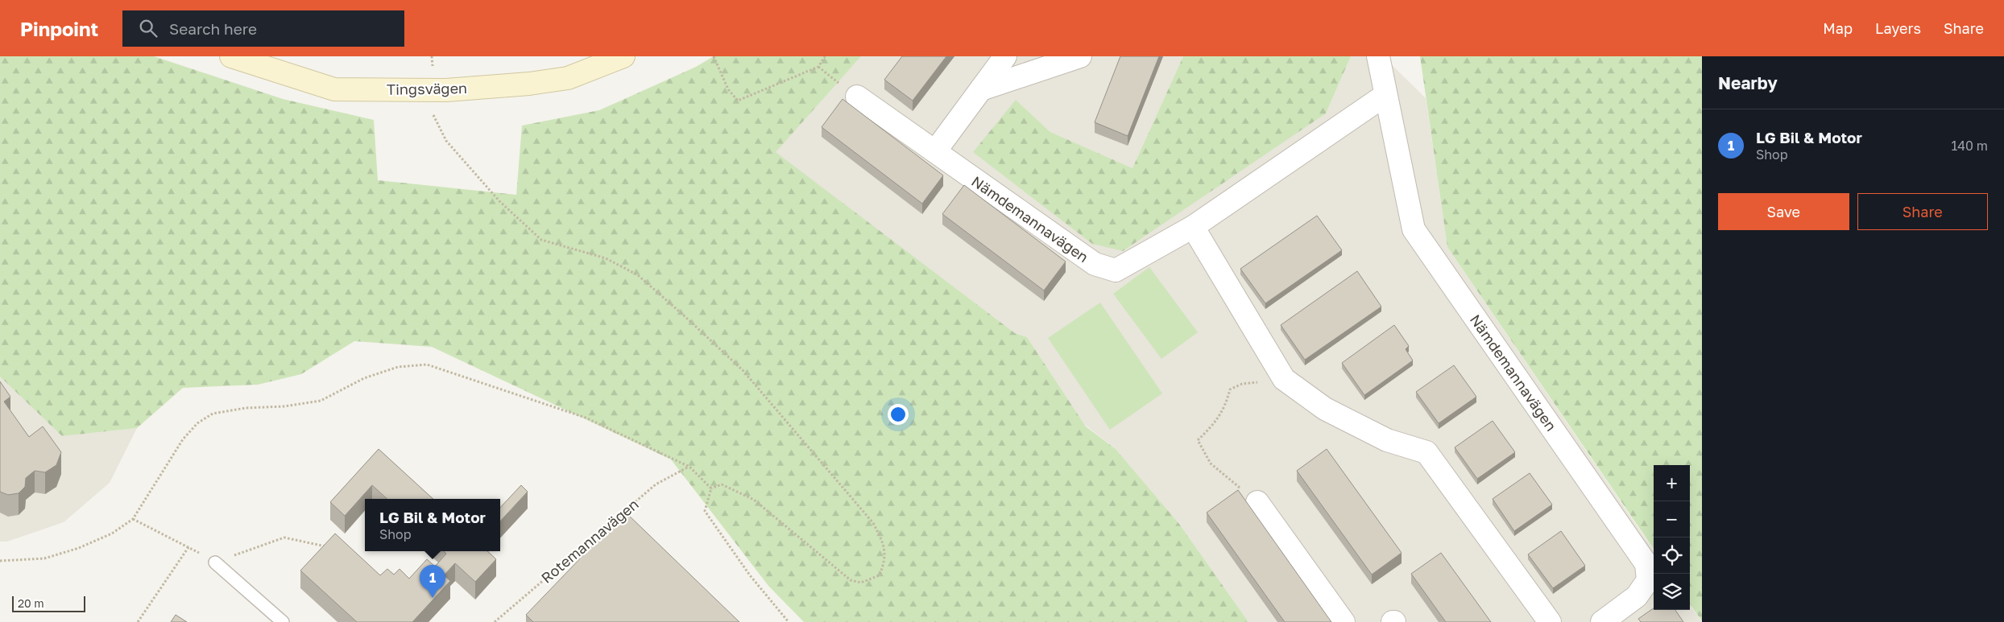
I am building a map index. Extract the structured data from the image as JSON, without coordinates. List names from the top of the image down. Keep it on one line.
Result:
{"streets":{"street":["Tingsvägen","Nämdemannavägen"],"path":["Rotemannavägen"]},"scale_bar":"20 m","page":{"header":"Pinpoint","search":"Search here","nav":["Map","Layers","Share"],"heading":"Nearby","list":[{"mark":"1","name":"LG Bil & Motor","note":"Shop","value":"140 m"}],"buttons":["Save","Share"],"map_buttons":["+","−"],"popup":["LG Bil & Motor","Shop"],"pins":"1","scale":"20 m"}}
